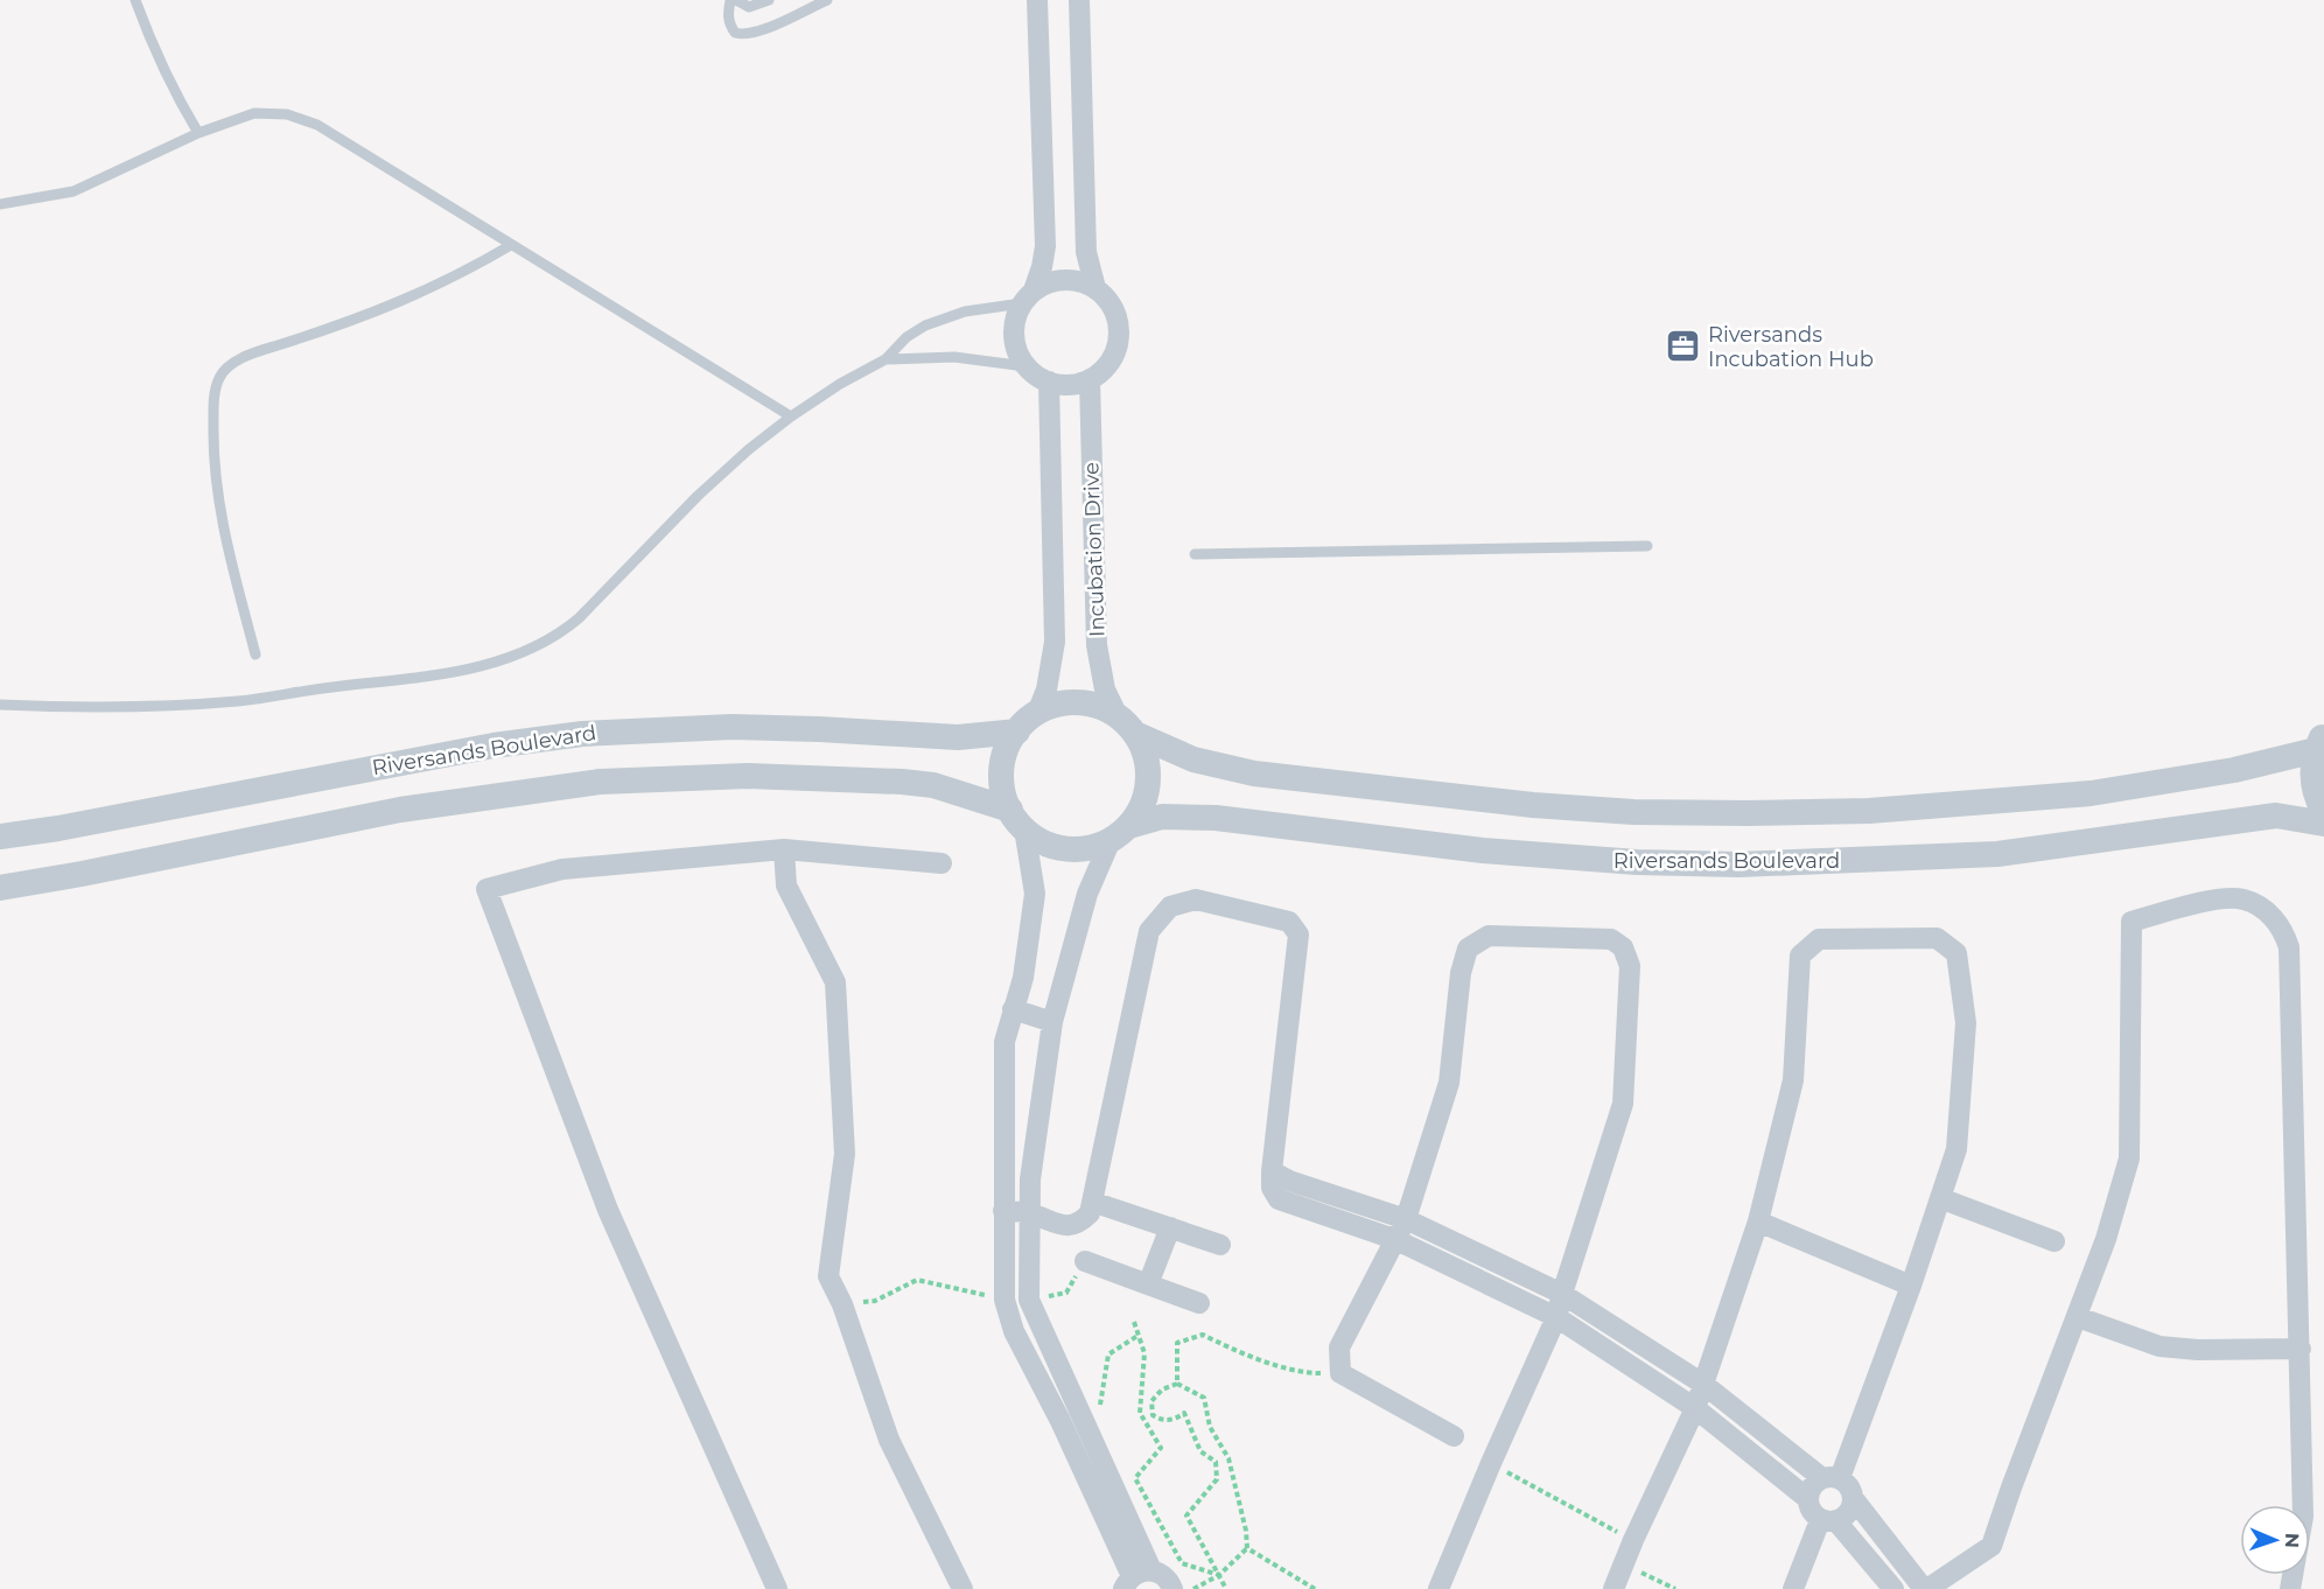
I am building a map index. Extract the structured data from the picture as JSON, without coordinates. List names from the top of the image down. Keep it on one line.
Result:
{"streets":{"street":["Incubation Drive","Riversands Boulevard"]},"crossings":[["Incubation Drive","Riversands Boulevard"]],"places":{"office":["Riversands Incubation Hub"]},"north":"right"}
